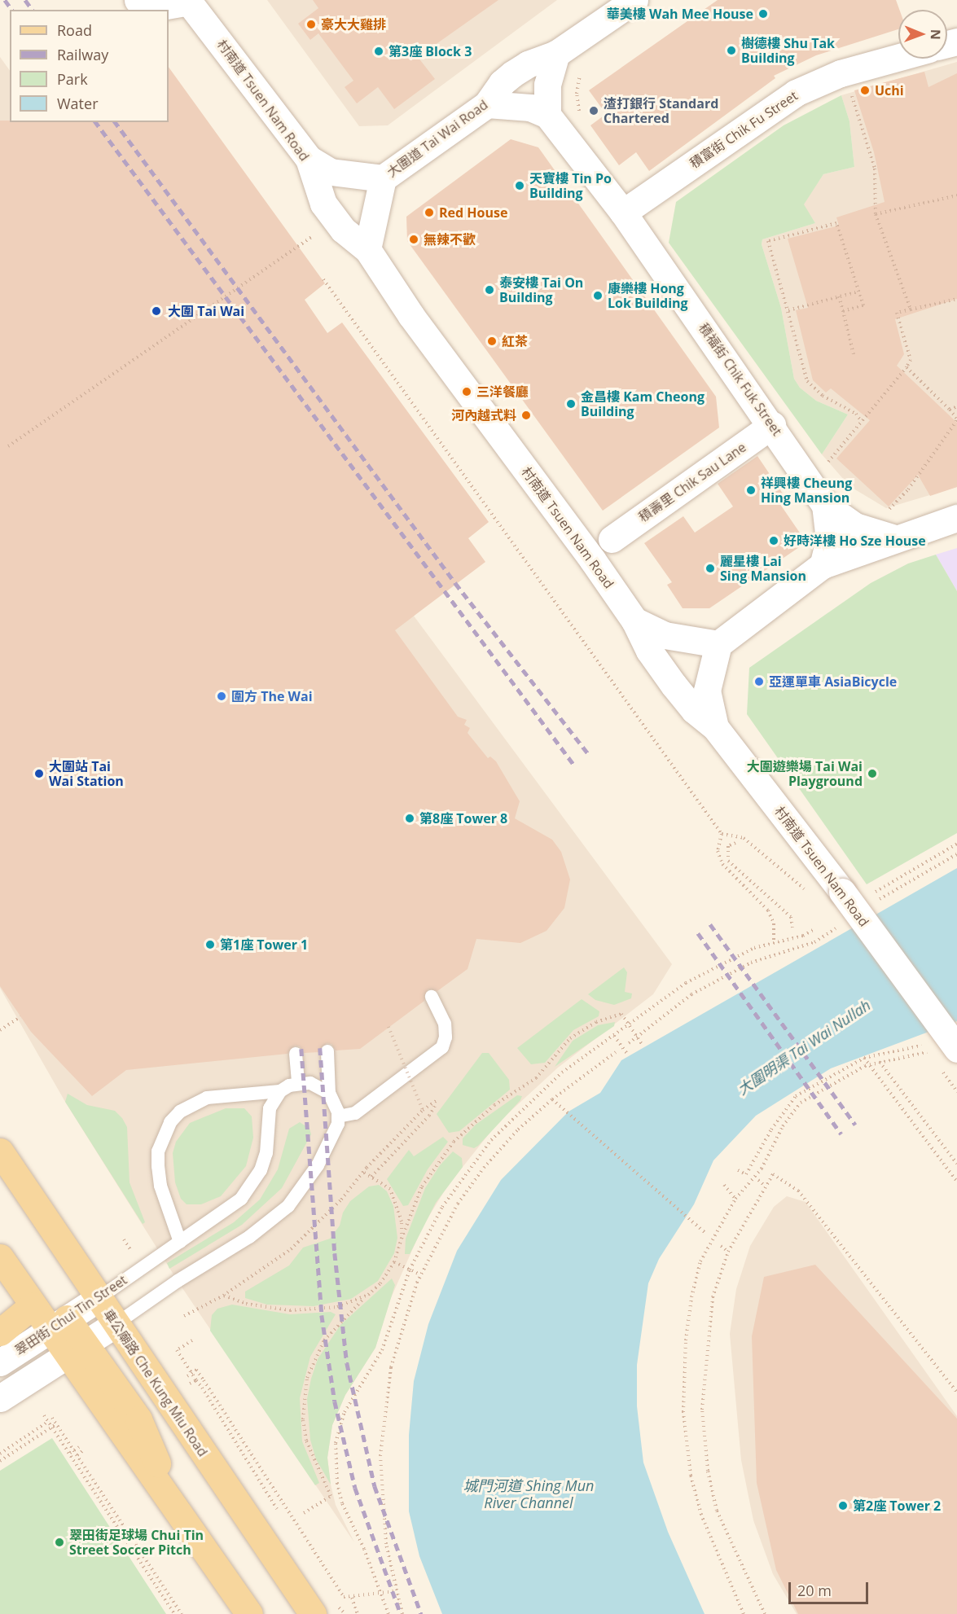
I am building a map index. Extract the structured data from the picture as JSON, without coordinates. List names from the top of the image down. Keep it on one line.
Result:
{"streets":{"main road":["車公廟路 Che Kung Miu Road"],"street":["村南道 Tsuen Nam Road","積富街 Chik Fu Street","大圍道 Tai Wai Road","積福街 Chik Fuk Street","積壽里 Chik Sau Lane","翠田街 Chui Tin Street"]},"crossings":[["村南道 Tsuen Nam Road","大圍道 Tai Wai Road"],["積富街 Chik Fu Street","積福街 Chik Fuk Street"],["積福街 Chik Fuk Street","積壽里 Chik Sau Lane"],["翠田街 Chui Tin Street","車公廟路 Che Kung Miu Road"]],"water":["大圍明渠 Tai Wai Nullah","城門河道 Shing Mun River Channel"],"places":["華美樓 Wah Mee House","豪大大雞排","樹德樓 Shu Tak Building","第3座 Block 3","Uchi","渣打銀行 Standard Chartered","天寶樓 Tin Po Building","Red House","無辣不歡","泰安樓 Tai On Building","康樂樓 Hong Lok Building","大圍 Tai Wai","紅茶","三洋餐廳","金昌樓 Kam Cheong Building","河內越式料","祥興樓 Cheung Hing Mansion","好時洋樓 Ho Sze House","麗星樓 Lai Sing Mansion","亞運單車 AsiaBicycle","圍方 The Wai","大圍站 Tai Wai Station","大圍遊樂場 Tai Wai Playground","第8座 Tower 8","第1座 Tower 1","第2座 Tower 2","翠田街足球場 Chui Tin Street Soccer Pitch"],"legend":["Road","Railway","Park","Water"],"scale_bar":"20 m","north":"right"}
